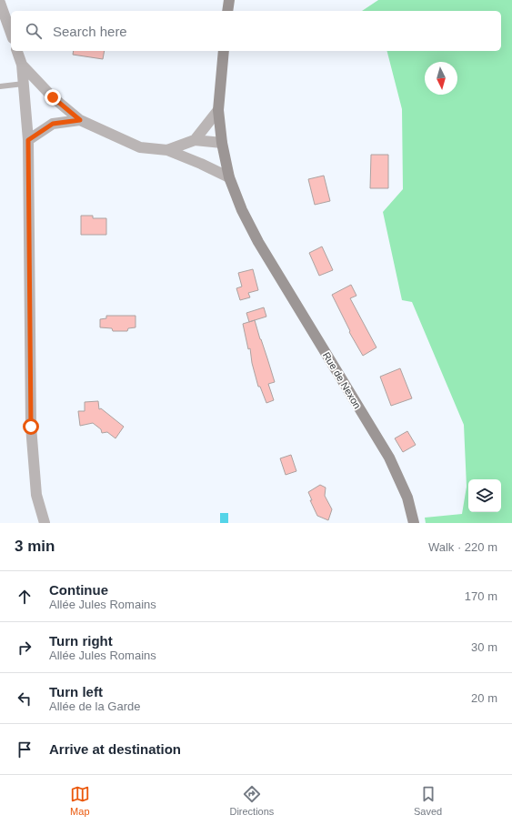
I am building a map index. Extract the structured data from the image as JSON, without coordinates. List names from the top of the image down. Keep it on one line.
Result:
{"streets":{"main road":["Rue de Nexon"]},"north":"bottom","page":{"search":"Search here","heading":["3 min","Walk · 220 m"],"list":[["Continue","Allée Jules Romains","170 m"],["Turn right","Allée Jules Romains","30 m"],["Turn left","Allée de la Garde","20 m"],"Arrive at destination"],"nav":["Map","Directions","Saved"]}}
